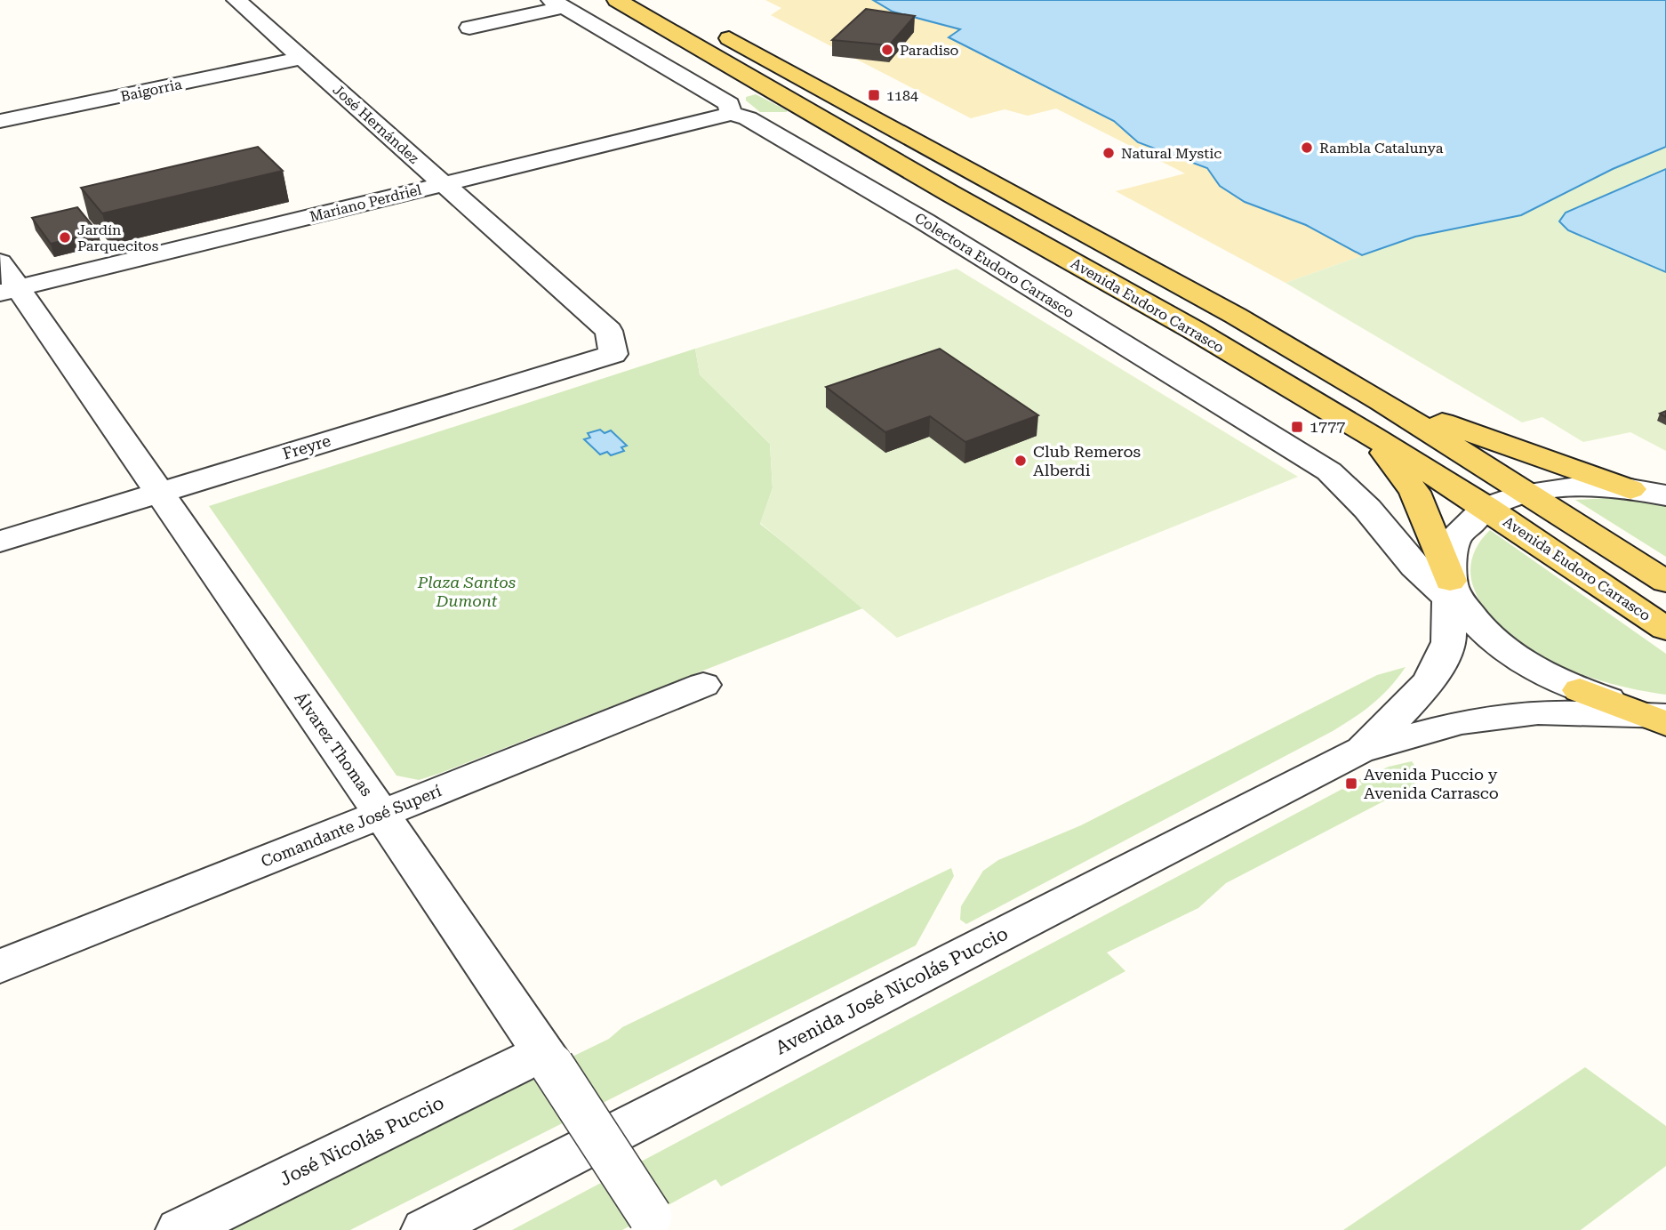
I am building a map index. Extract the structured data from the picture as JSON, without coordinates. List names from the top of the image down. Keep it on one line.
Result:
{"streets":{"main road":["Avenida Eudoro Carrasco"],"street":["Baigorria","José Hernández","Mariano Perdriel","Colectora Eudoro Carrasco","Freyre","Álvarez Thomas","Comandante José Superí","Avenida José Nicolás Puccio","José Nicolás Puccio"]},"crossings":[["Baigorria","José Hernández"],["José Hernández","Mariano Perdriel"],["José Hernández","Freyre"],["Mariano Perdriel","Colectora Eudoro Carrasco"],["Mariano Perdriel","Avenida Eudoro Carrasco"],["Mariano Perdriel","Álvarez Thomas"],["Colectora Eudoro Carrasco","Avenida José Nicolás Puccio"],["Freyre","Álvarez Thomas"],["Álvarez Thomas","Comandante José Superí"],["Álvarez Thomas","José Nicolás Puccio"]],"parks":["Plaza Santos Dumont"],"places":{"other":["Paradiso","Rambla Catalunya","Natural Mystic","Jardín Parquecitos","Club Remeros Alberdi"],"transit":["1184","1777","Avenida Puccio y Avenida Carrasco"]}}
